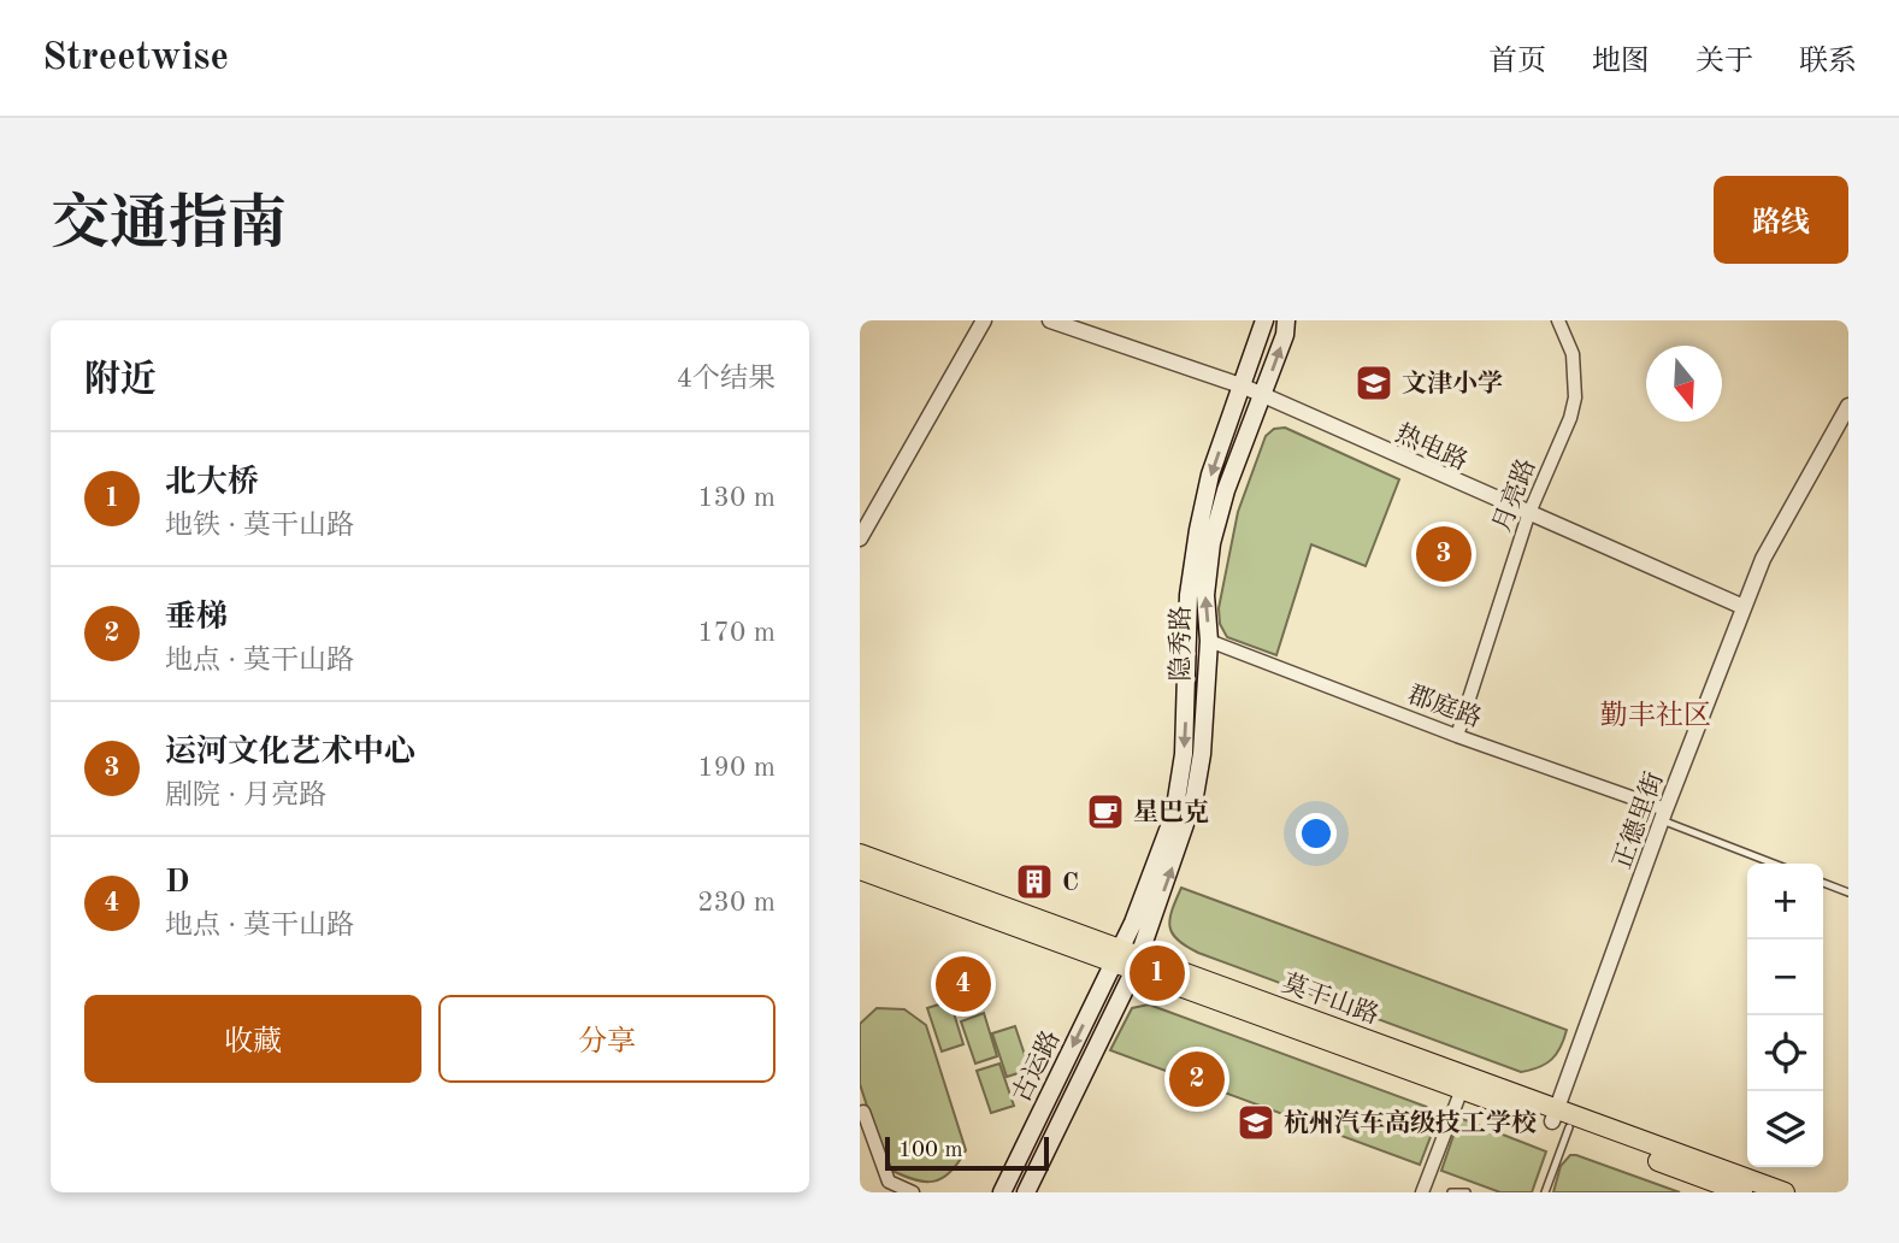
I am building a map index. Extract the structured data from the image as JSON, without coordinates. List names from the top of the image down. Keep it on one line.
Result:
{"streets":{"main road":["隐秀路","莫干山路","古运路"],"street":["热电路","月亮路","郡庭路","正德里街"]},"crossings":[["热电路","月亮路"],["热电路","隐秀路"],["热电路","正德里街"],["月亮路","郡庭路"],["隐秀路","郡庭路"],["隐秀路","莫干山路"],["隐秀路","古运路"],["郡庭路","正德里街"],["正德里街","莫干山路"],["莫干山路","古运路"]],"districts":["勤丰社区"],"places":{"school or university":["文津小学","杭州汽车高级技工学校"],"cafe":["星巴克"],"building":["C"]},"scale_bar":"100 m","north":"bottom","page":{"header":"Streetwise","nav":["首页","地图","关于","联系"],"title":"交通指南","buttons":["路线",["收藏","分享"]],"heading":["附近","4个结果"],"list":[{"mark":"1","name":"北大桥","note":"地铁 · 莫干山路","value":"130 m"},{"mark":"2","name":"垂梯","note":"地点 · 莫干山路","value":"170 m"},{"mark":"3","name":"运河文化艺术中心","note":"剧院 · 月亮路","value":"190 m"},{"mark":"4","name":"D","note":"地点 · 莫干山路","value":"230 m"}],"pins":["3","1","4","2"],"map_buttons":["+","−"],"scale":"100 m"}}
